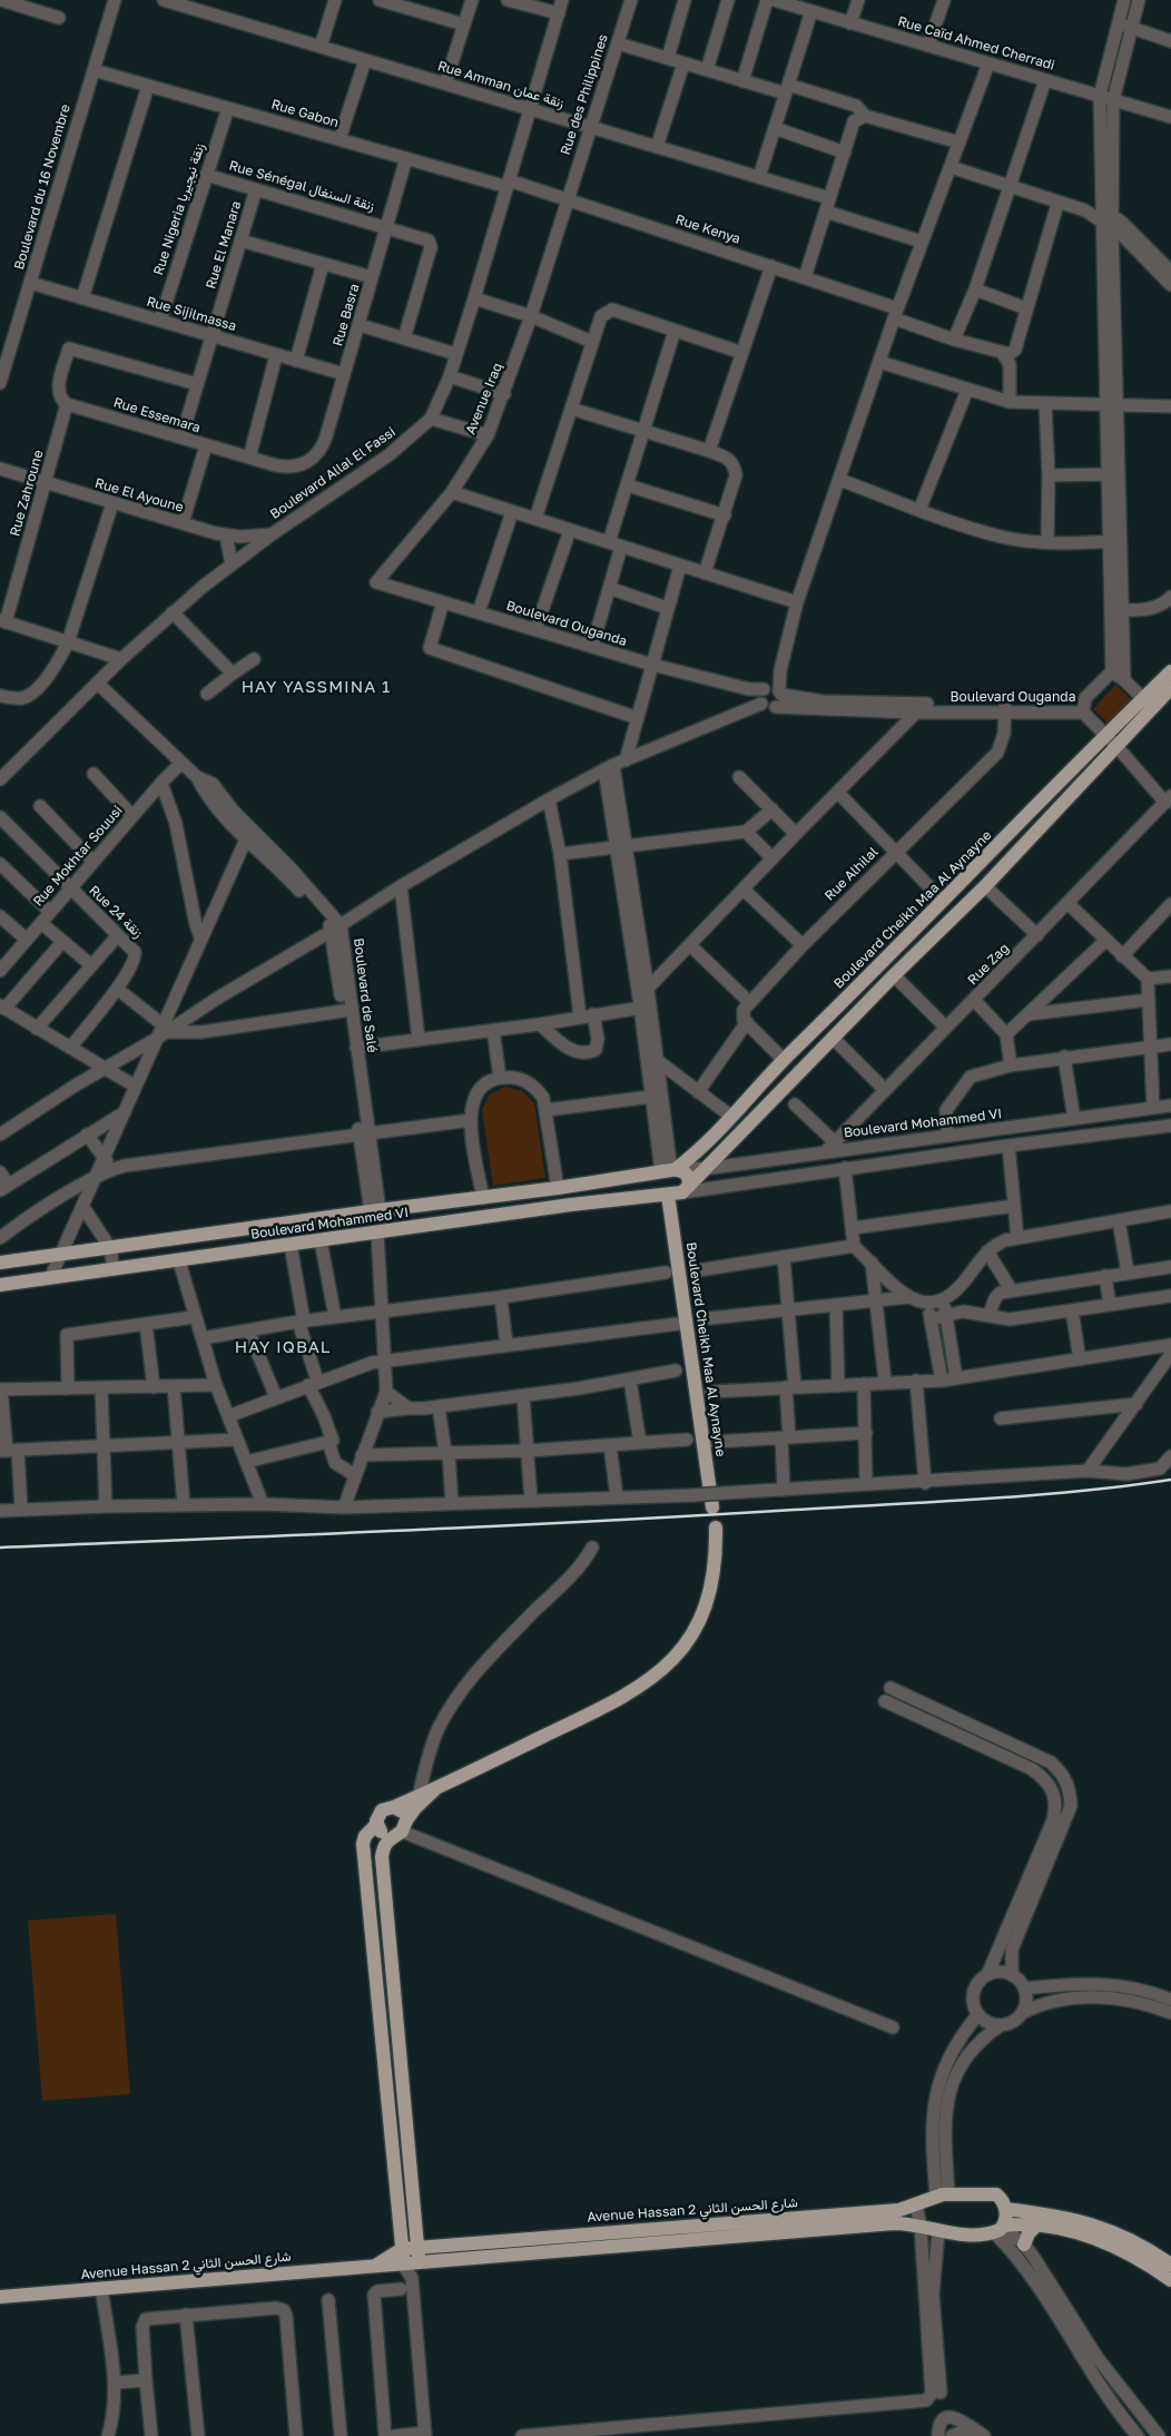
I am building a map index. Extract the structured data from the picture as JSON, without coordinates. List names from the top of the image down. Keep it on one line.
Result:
{"streets":{"main road":["Boulevard Cheikh Maa Al Aynayne","Boulevard Mohammed VI","Avenue Hassan 2 شارع الحسن الثاني"],"street":["Rue Caïd Ahmed Cherradi","Rue Amman زنقة عمان","Rue des Philippines","Rue Gabon","Rue Sénégal زنقة السنغال","Boulevard du 16 Novembre","Rue Nigeria زنقة نيجيريا","Rue Kenya","Rue El Manara","Rue Sijilmassa","Rue Basra","Avenue Iraq","Rue Essemara","Boulevard Allal El Fassi","Rue Zahroune","Rue El Ayoune","Boulevard Ouganda","Rue Mokhtar Souusi","Rue Alhilal","Rue 24 زنقة","Rue Zag","Boulevard de Salé"]},"crossings":[["Rue Amman زنقة عمان","Rue des Philippines"],["Rue Amman زنقة عمان","Boulevard Allal El Fassi"],["Rue des Philippines","Rue Kenya"],["Rue des Philippines","Avenue Iraq"],["Rue Gabon","Boulevard du 16 Novembre"],["Rue Gabon","Rue Nigeria زنقة نيجيريا"],["Rue Gabon","Rue Kenya"],["Rue Gabon","Rue Basra"],["Rue Gabon","Boulevard Allal El Fassi"],["Rue Sénégal زنقة السنغال","Rue Nigeria زنقة نيجيريا"],["Rue Sénégal زنقة السنغال","Rue El Manara"],["Rue Sénégal زنقة السنغال","Rue Basra"],["Boulevard du 16 Novembre","Rue Sijilmassa"],["Rue Nigeria زنقة نيجيريا","Rue Sijilmassa"],["Rue Kenya","Avenue Iraq"],["Rue Kenya","Boulevard Allal El Fassi"],["Rue El Manara","Rue Sijilmassa"],["Rue El Manara","Rue Essemara"],["Rue Sijilmassa","Rue Basra"],["Rue Basra","Rue Essemara"],["Avenue Iraq","Boulevard Ouganda"],["Rue Essemara","Rue Zahroune"],["Boulevard Allal El Fassi","Rue El Ayoune"],["Boulevard Allal El Fassi","Boulevard de Salé"],["Rue Zahroune","Rue El Ayoune"],["Boulevard Ouganda","Rue Alhilal"],["Boulevard Ouganda","Boulevard Cheikh Maa Al Aynayne"],["Boulevard Ouganda","Rue Zag"],["Rue Mokhtar Souusi","Rue 24 زنقة"],["Rue Mokhtar Souusi","Boulevard de Salé"],["Boulevard Cheikh Maa Al Aynayne","Boulevard Mohammed VI"],["Rue Zag","Boulevard Mohammed VI"],["Boulevard de Salé","Boulevard Mohammed VI"]],"districts":["HAY YASSMINA 1","HAY IQBAL"]}
